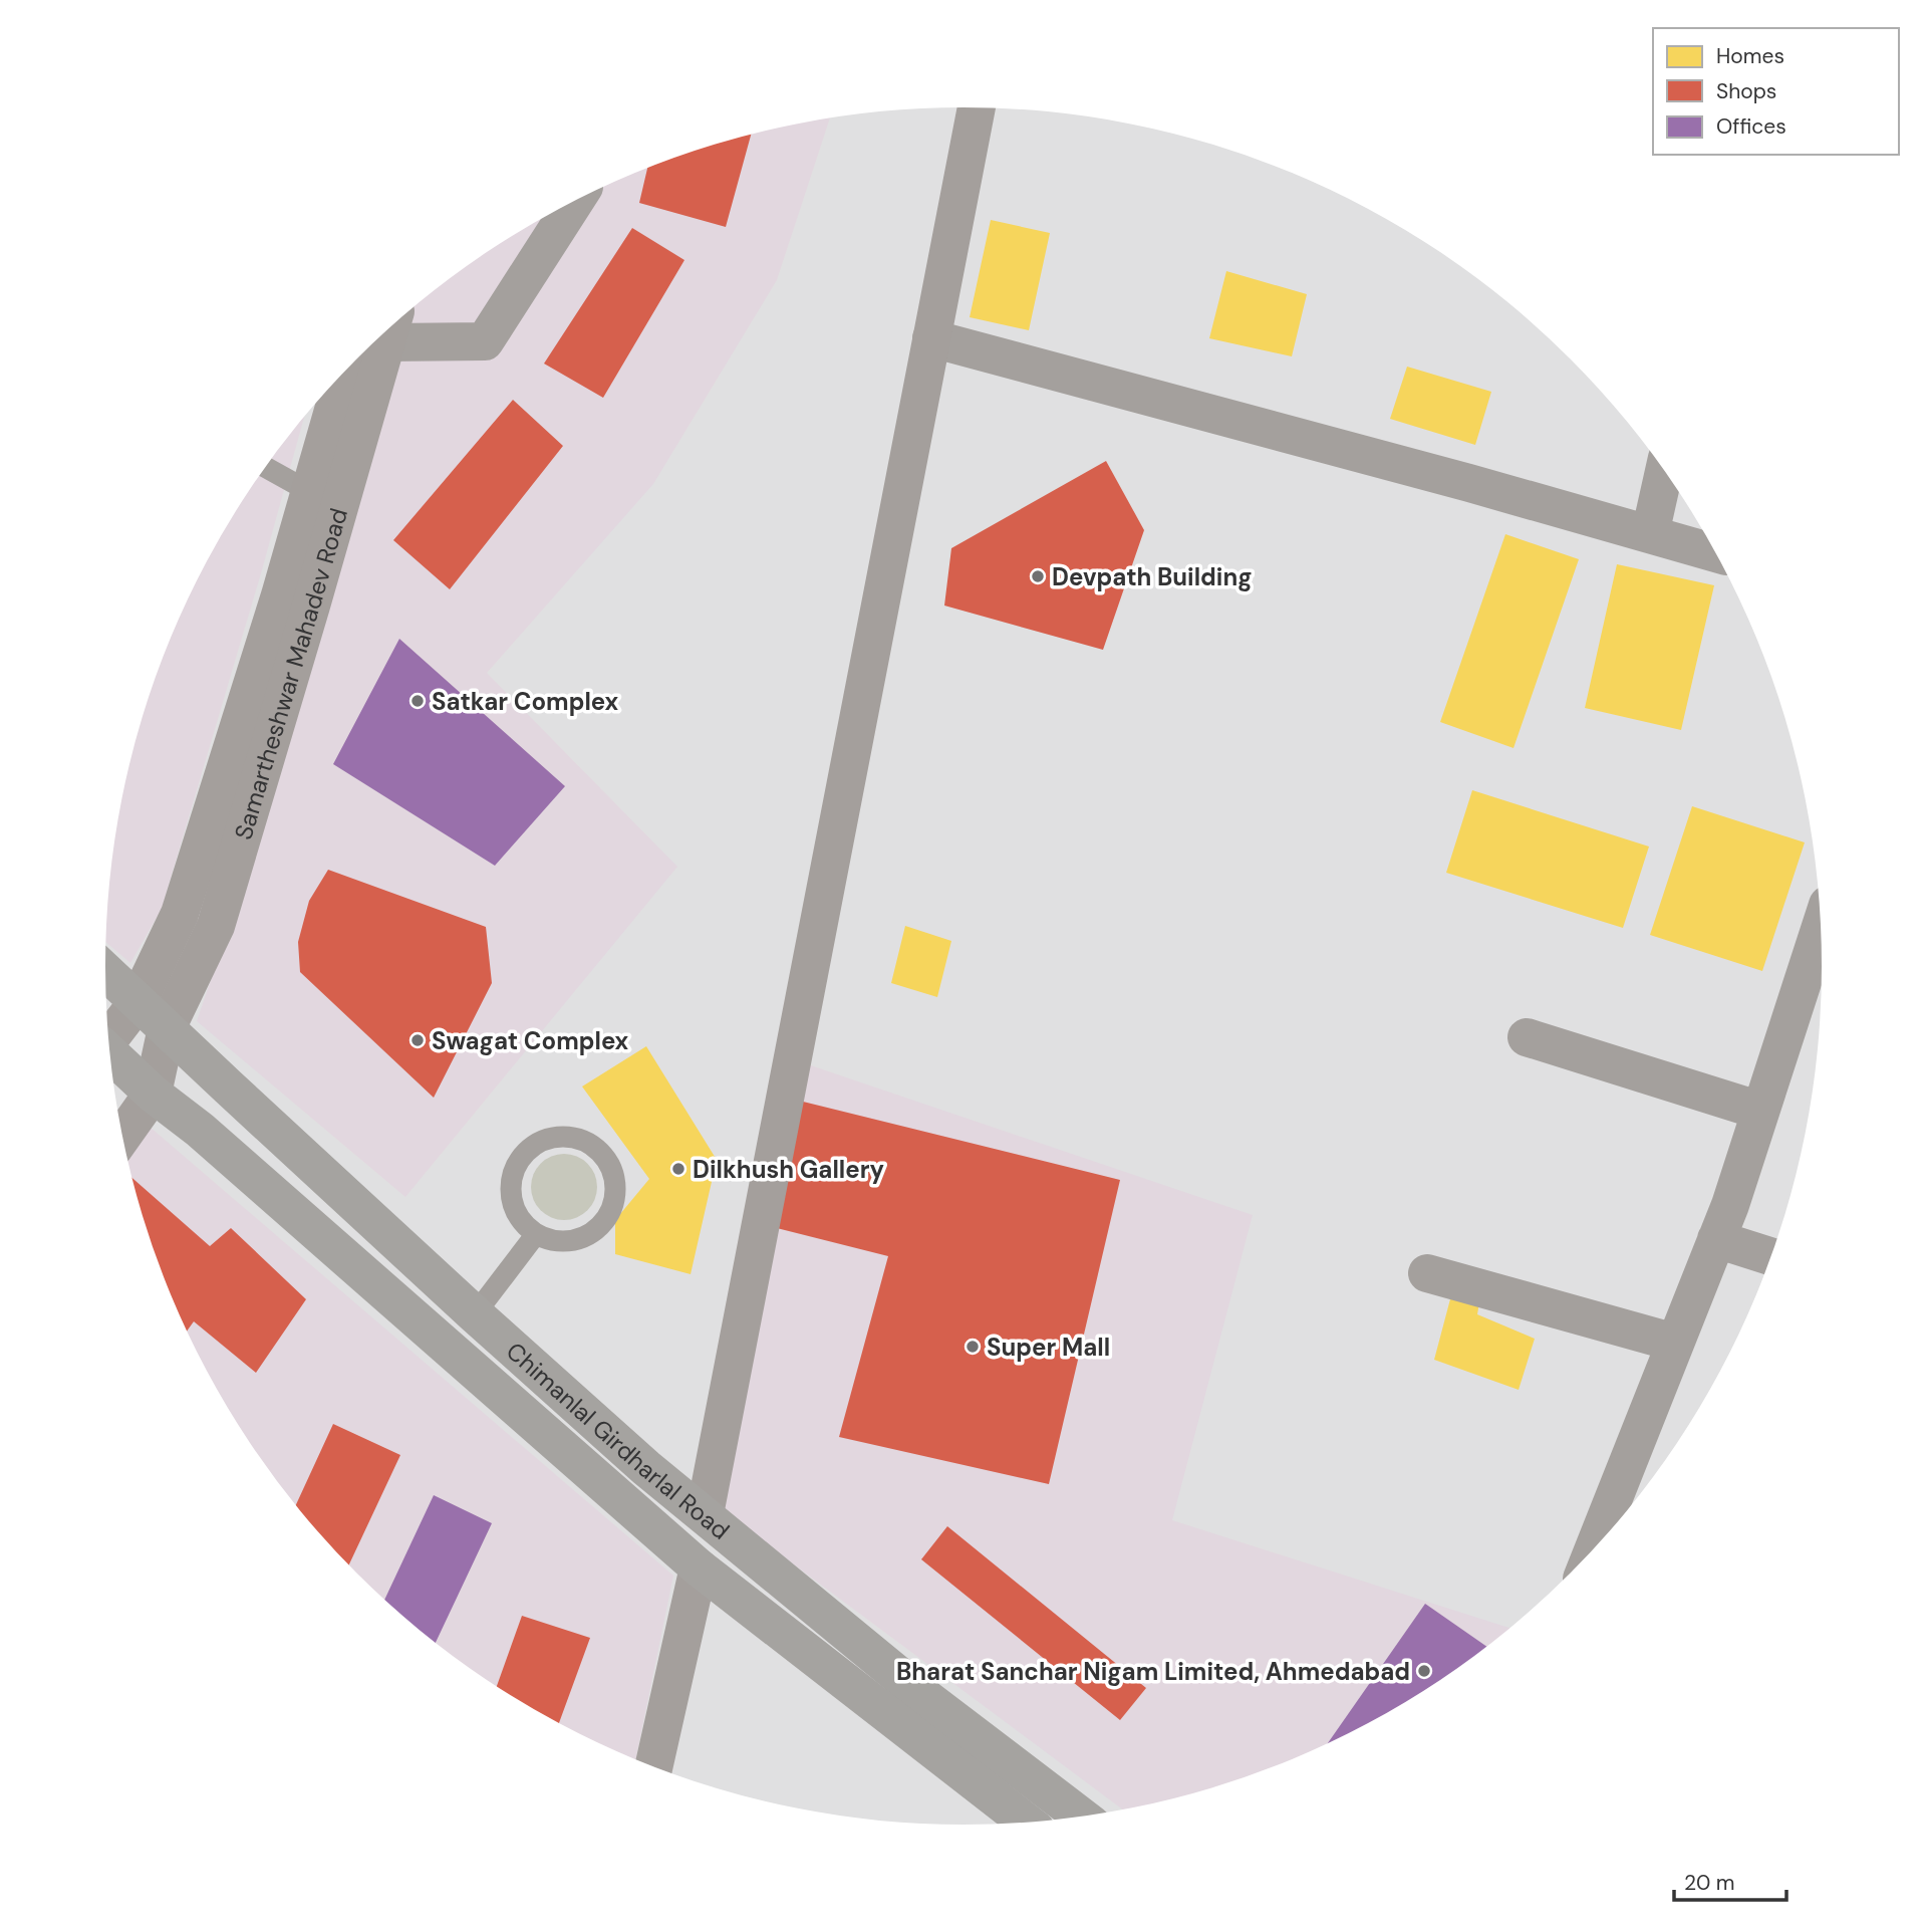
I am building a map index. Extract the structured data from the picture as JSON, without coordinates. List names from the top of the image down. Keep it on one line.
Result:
{"streets":{"main road":["Chimanlal Girdharlal Road"],"street":["Samartheshwar Mahadev Road"]},"crossings":[["Samartheshwar Mahadev Road","Chimanlal Girdharlal Road"]],"places":["Devpath Building","Satkar Complex","Swagat Complex","Dilkhush Gallery","Super Mall","Bharat Sanchar Nigam Limited, Ahmedabad"],"legend":["Homes","Shops","Offices"],"scale_bar":"20 m"}
